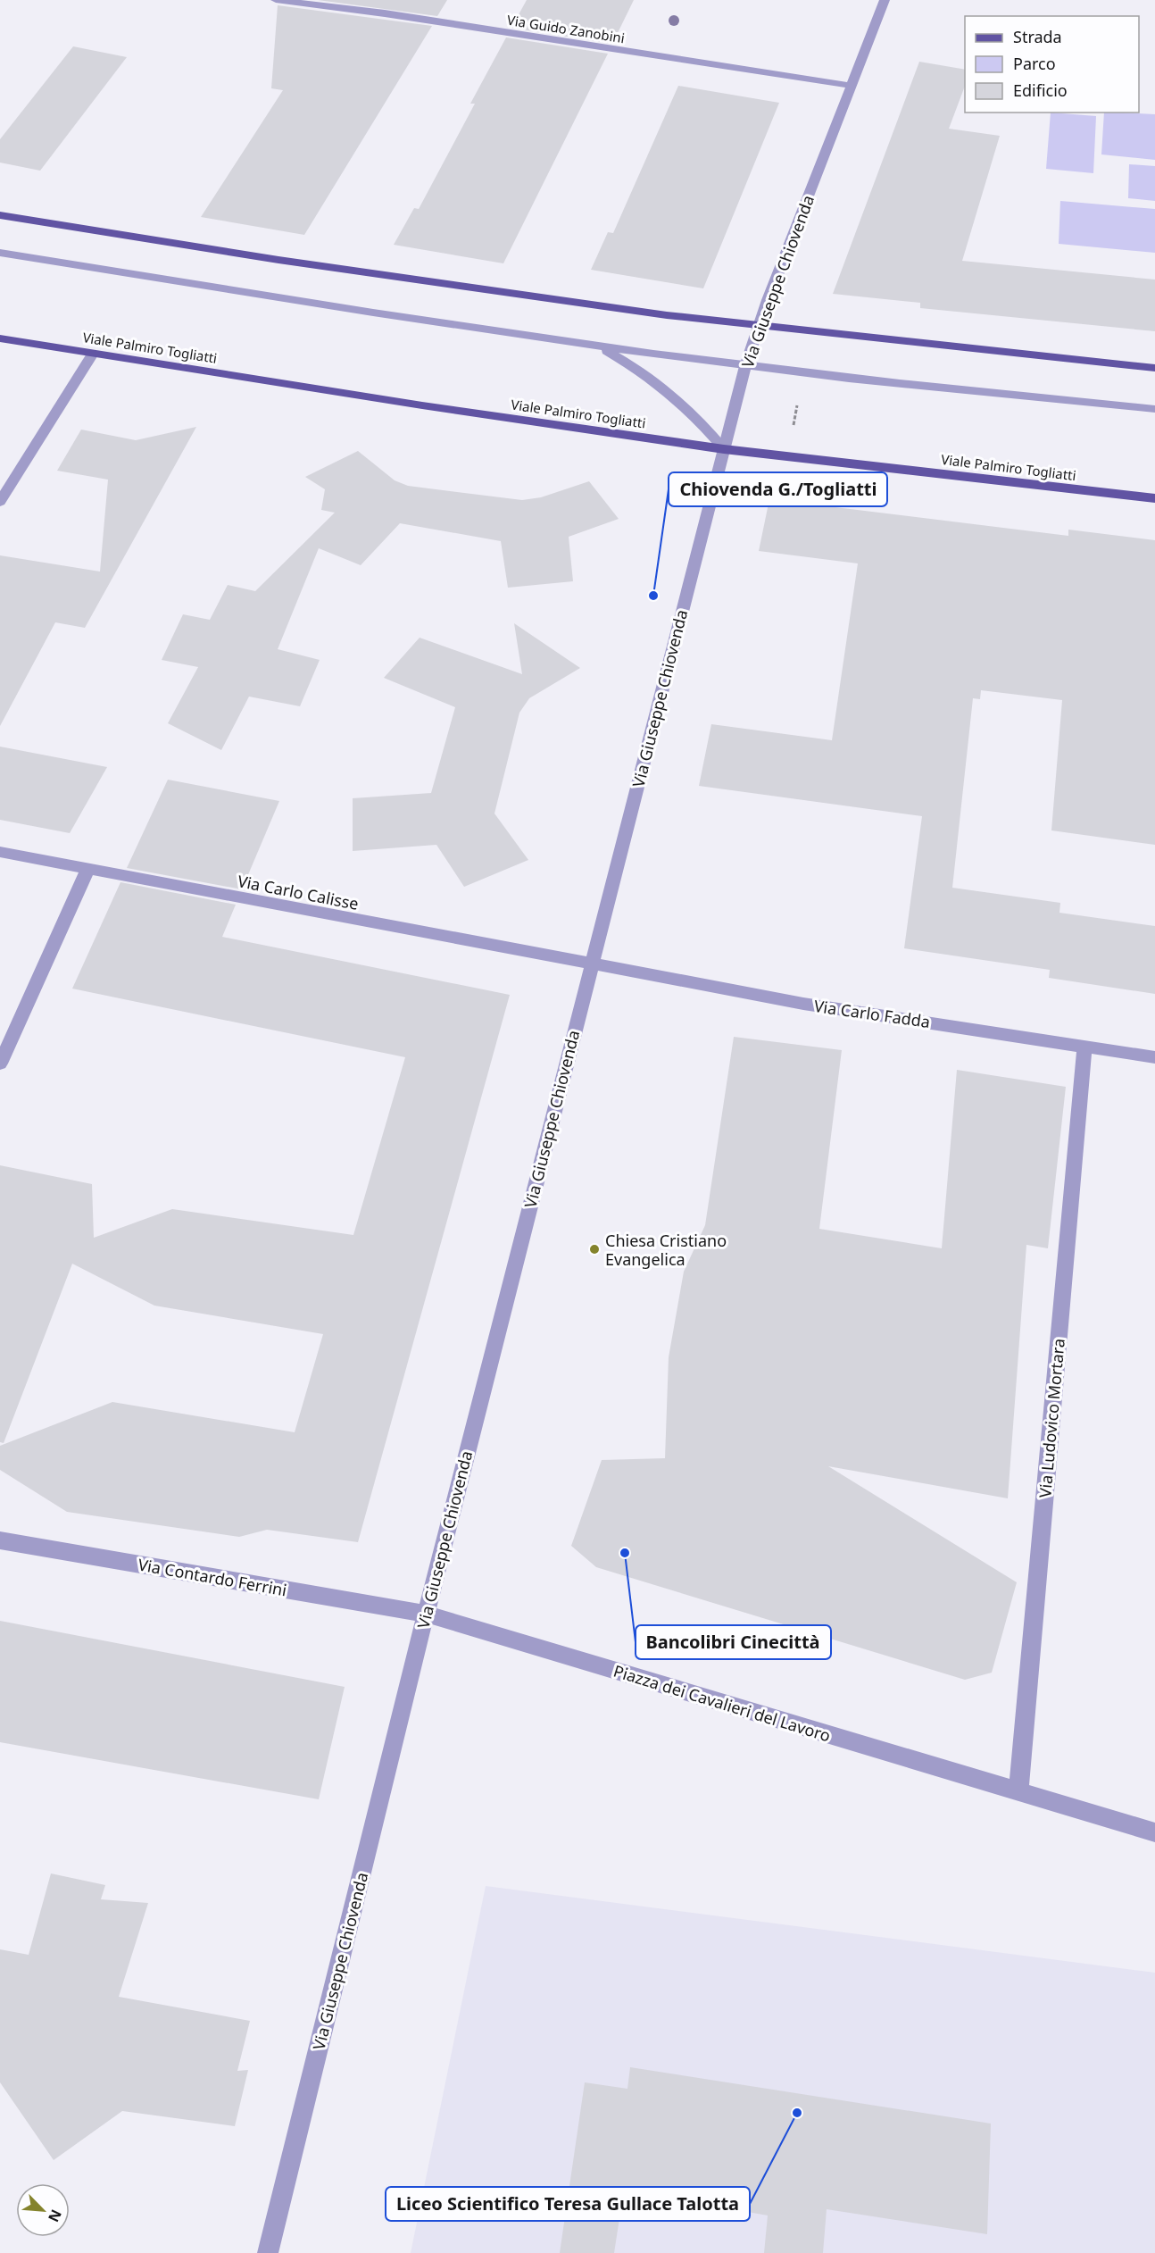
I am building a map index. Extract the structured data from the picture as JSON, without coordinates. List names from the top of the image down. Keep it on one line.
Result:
{"streets":{"main road":["Viale Palmiro Togliatti"],"street":["Via Guido Zanobini","Via Giuseppe Chiovenda","Via Carlo Calisse","Via Carlo Fadda","Via Ludovico Mortara","Via Contardo Ferrini","Piazza dei Cavalieri del Lavoro"]},"crossings":[["Via Guido Zanobini","Via Giuseppe Chiovenda"],["Via Giuseppe Chiovenda","Viale Palmiro Togliatti"],["Via Giuseppe Chiovenda","Via Carlo Calisse"],["Via Giuseppe Chiovenda","Via Carlo Fadda"],["Via Giuseppe Chiovenda","Via Contardo Ferrini"],["Via Giuseppe Chiovenda","Piazza dei Cavalieri del Lavoro"],["Via Carlo Calisse","Via Carlo Fadda"],["Via Carlo Fadda","Via Ludovico Mortara"],["Via Ludovico Mortara","Piazza dei Cavalieri del Lavoro"],["Via Contardo Ferrini","Piazza dei Cavalieri del Lavoro"]],"places":["Chiovenda G./Togliatti","Chiesa Cristiano Evangelica","Bancolibri Cinecittà","Liceo Scientifico Teresa Gullace Talotta"],"legend":["Strada","Parco","Edificio"],"north":"bottom right"}
